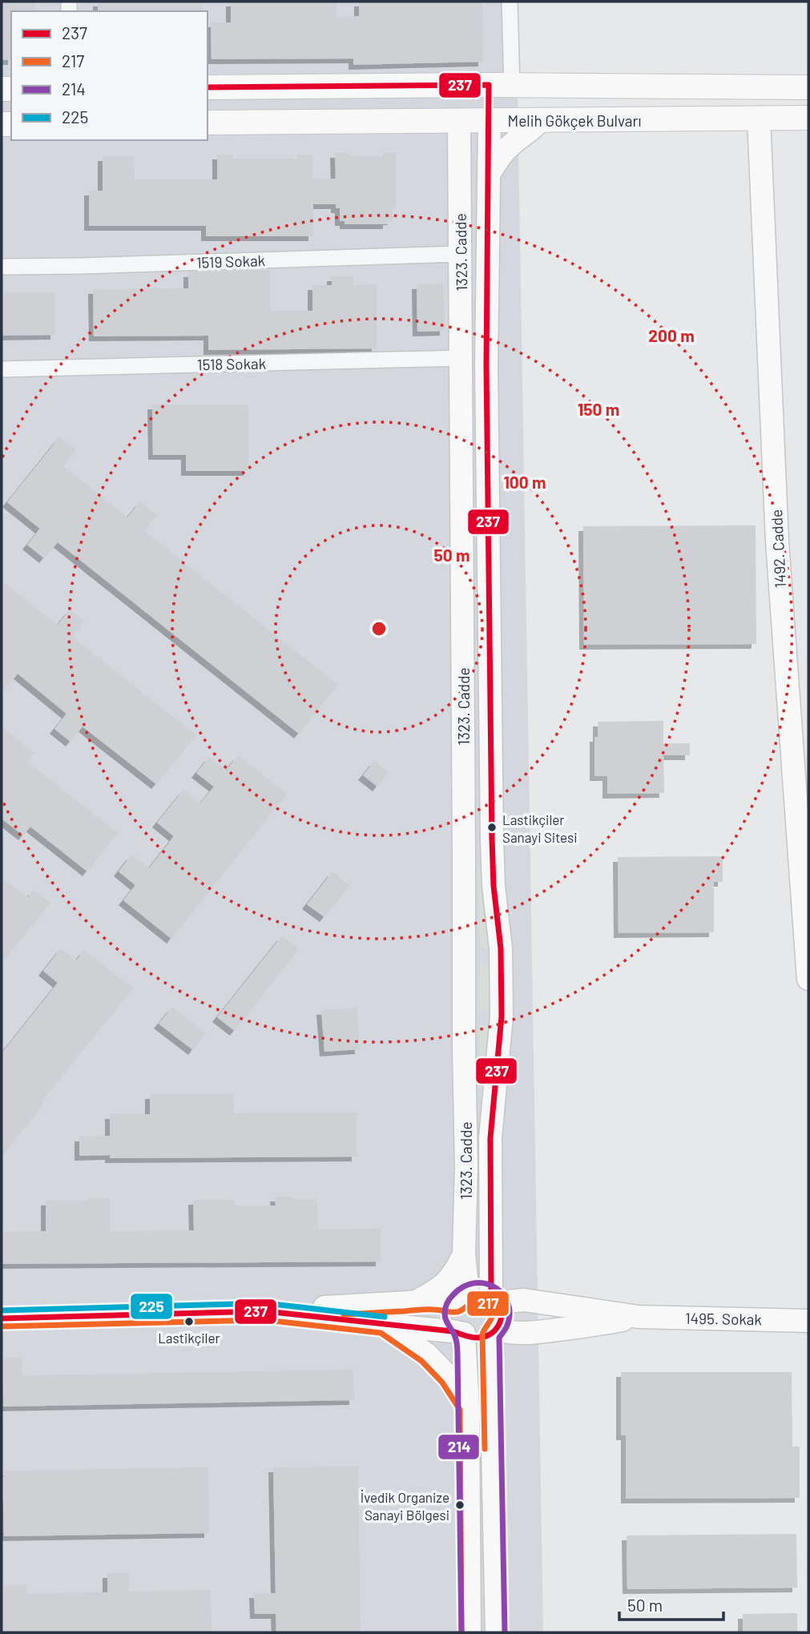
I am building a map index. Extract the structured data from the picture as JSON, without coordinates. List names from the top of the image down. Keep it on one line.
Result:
{"streets":{"main road":["Melih Gökçek Bulvarı","1323. Cadde","1492. Cadde","1495. Sokak"],"street":["1519 Sokak","1518 Sokak"]},"crossings":[["Melih Gökçek Bulvarı","1323. Cadde"],["Melih Gökçek Bulvarı","1492. Cadde"],["1323. Cadde","1519 Sokak"],["1323. Cadde","1518 Sokak"],["1323. Cadde","1495. Sokak"]],"places":["Lastikçiler Sanayi Sitesi","Lastikçiler","İvedik Organize Sanayi Bölgesi"],"lines":["transit line 237","transit line 214","transit line 217","transit line 225"],"legend":["237","217","214","225"],"scale_bar":"50 m","rings":["200 m","150 m","100 m","50 m"]}
